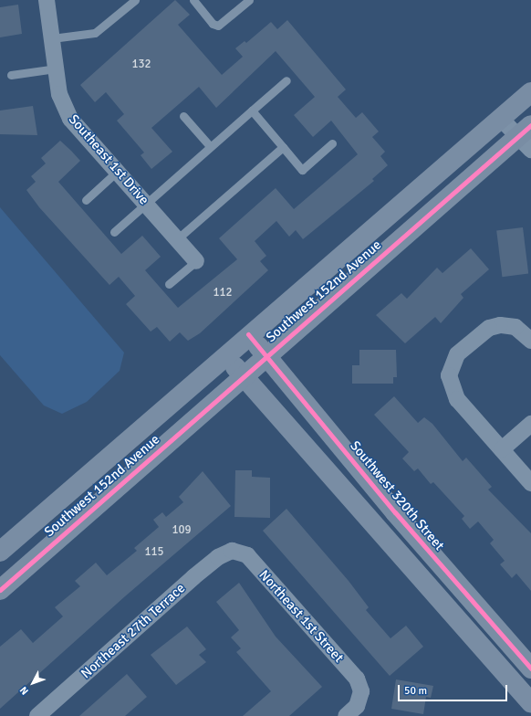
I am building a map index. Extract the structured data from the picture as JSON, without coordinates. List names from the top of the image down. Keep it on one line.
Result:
{"streets":{"street":["Southeast 1st Drive","Southwest 152nd Avenue","Southwest 320th Street","Northeast 1st Street","Northeast 27th Terrace"]},"crossings":[["Southwest 152nd Avenue","Southwest 320th Street"],["Northeast 1st Street","Northeast 27th Terrace"]],"house_numbers":["132","112","109","115"],"scale_bar":"50 m","north":"bottom left"}
